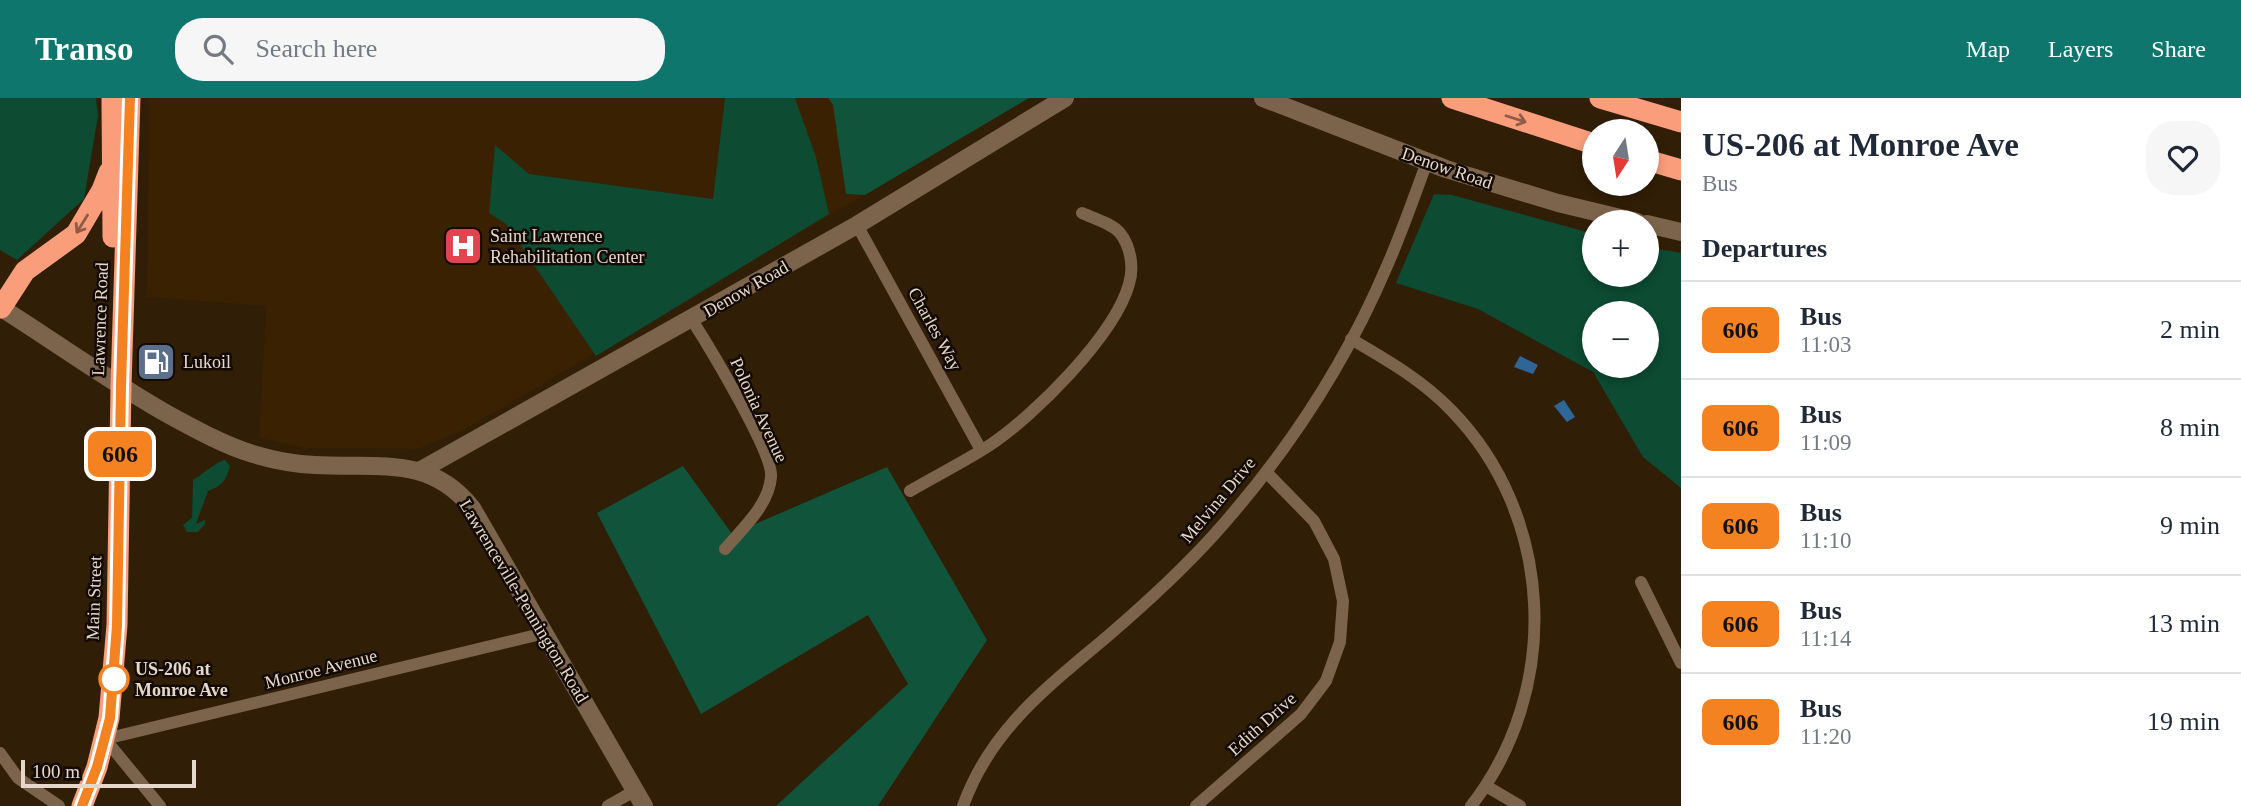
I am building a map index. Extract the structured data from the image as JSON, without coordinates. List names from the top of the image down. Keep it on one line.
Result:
{"streets":{"highway":["Lawrence Road","Main Street"],"street":["Denow Road","Charles Way","Polonia Avenue","Melvina Drive","Lawrenceville-Pennington Road","Monroe Avenue","Edith Drive"]},"crossings":[["Denow Road","Charles Way"],["Denow Road","Polonia Avenue"],["Denow Road","Melvina Drive"],["Denow Road","Lawrenceville-Pennington Road"],["Lawrence Road","Main Street"],["Lawrence Road","Lawrenceville-Pennington Road"],["Melvina Drive","Edith Drive"],["Main Street","Lawrenceville-Pennington Road"],["Main Street","Monroe Avenue"],["Lawrenceville-Pennington Road","Monroe Avenue"]],"places":{"hospital":["Saint Lawrence Rehabilitation Center"],"fuel station":["Lukoil"],"other":["US-206 at Monroe Ave"]},"lines":["bus line 606"],"scale_bar":"100 m","north":"bottom","page":{"header":"Transo","search":"Search here","nav":["Map","Layers","Share"],"on_map":"606","heading":[["US-206 at Monroe Ave","Bus"],"Departures"],"map_buttons":["+","−"],"list":[{"mark":"606","name":"Bus","note":"11:03","value":"2 min"},{"mark":"606","name":"Bus","note":"11:09","value":"8 min"},{"mark":"606","name":"Bus","note":"11:10","value":"9 min"},{"mark":"606","name":"Bus","note":"11:14","value":"13 min"},{"mark":"606","name":"Bus","note":"11:20","value":"19 min"}],"scale":"100 m"}}
